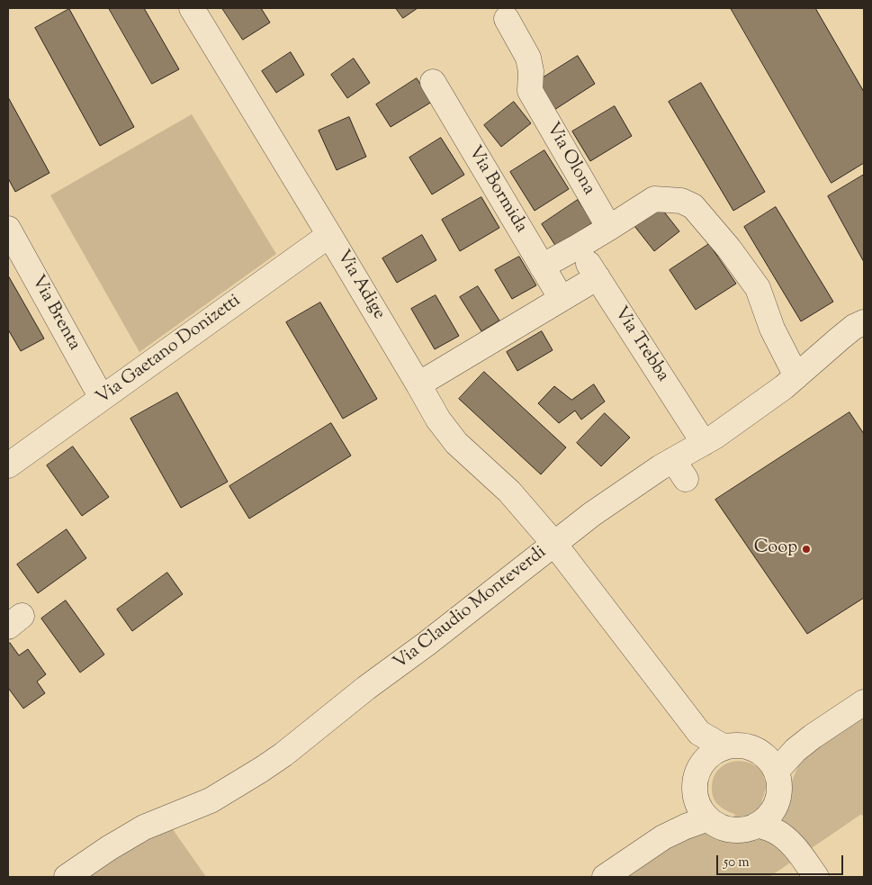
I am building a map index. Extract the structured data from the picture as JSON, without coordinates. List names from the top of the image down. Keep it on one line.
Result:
{"streets":{"street":["Via Olona","Via Bormida","Via Adige","Via Brenta","Via Trebba","Via Gaetano Donizetti","Via Claudio Monteverdi"]},"crossings":[["Via Adige","Via Gaetano Donizetti"],["Via Adige","Via Claudio Monteverdi"],["Via Brenta","Via Gaetano Donizetti"],["Via Trebba","Via Claudio Monteverdi"]],"places":["Coop"],"scale_bar":"50 m"}
